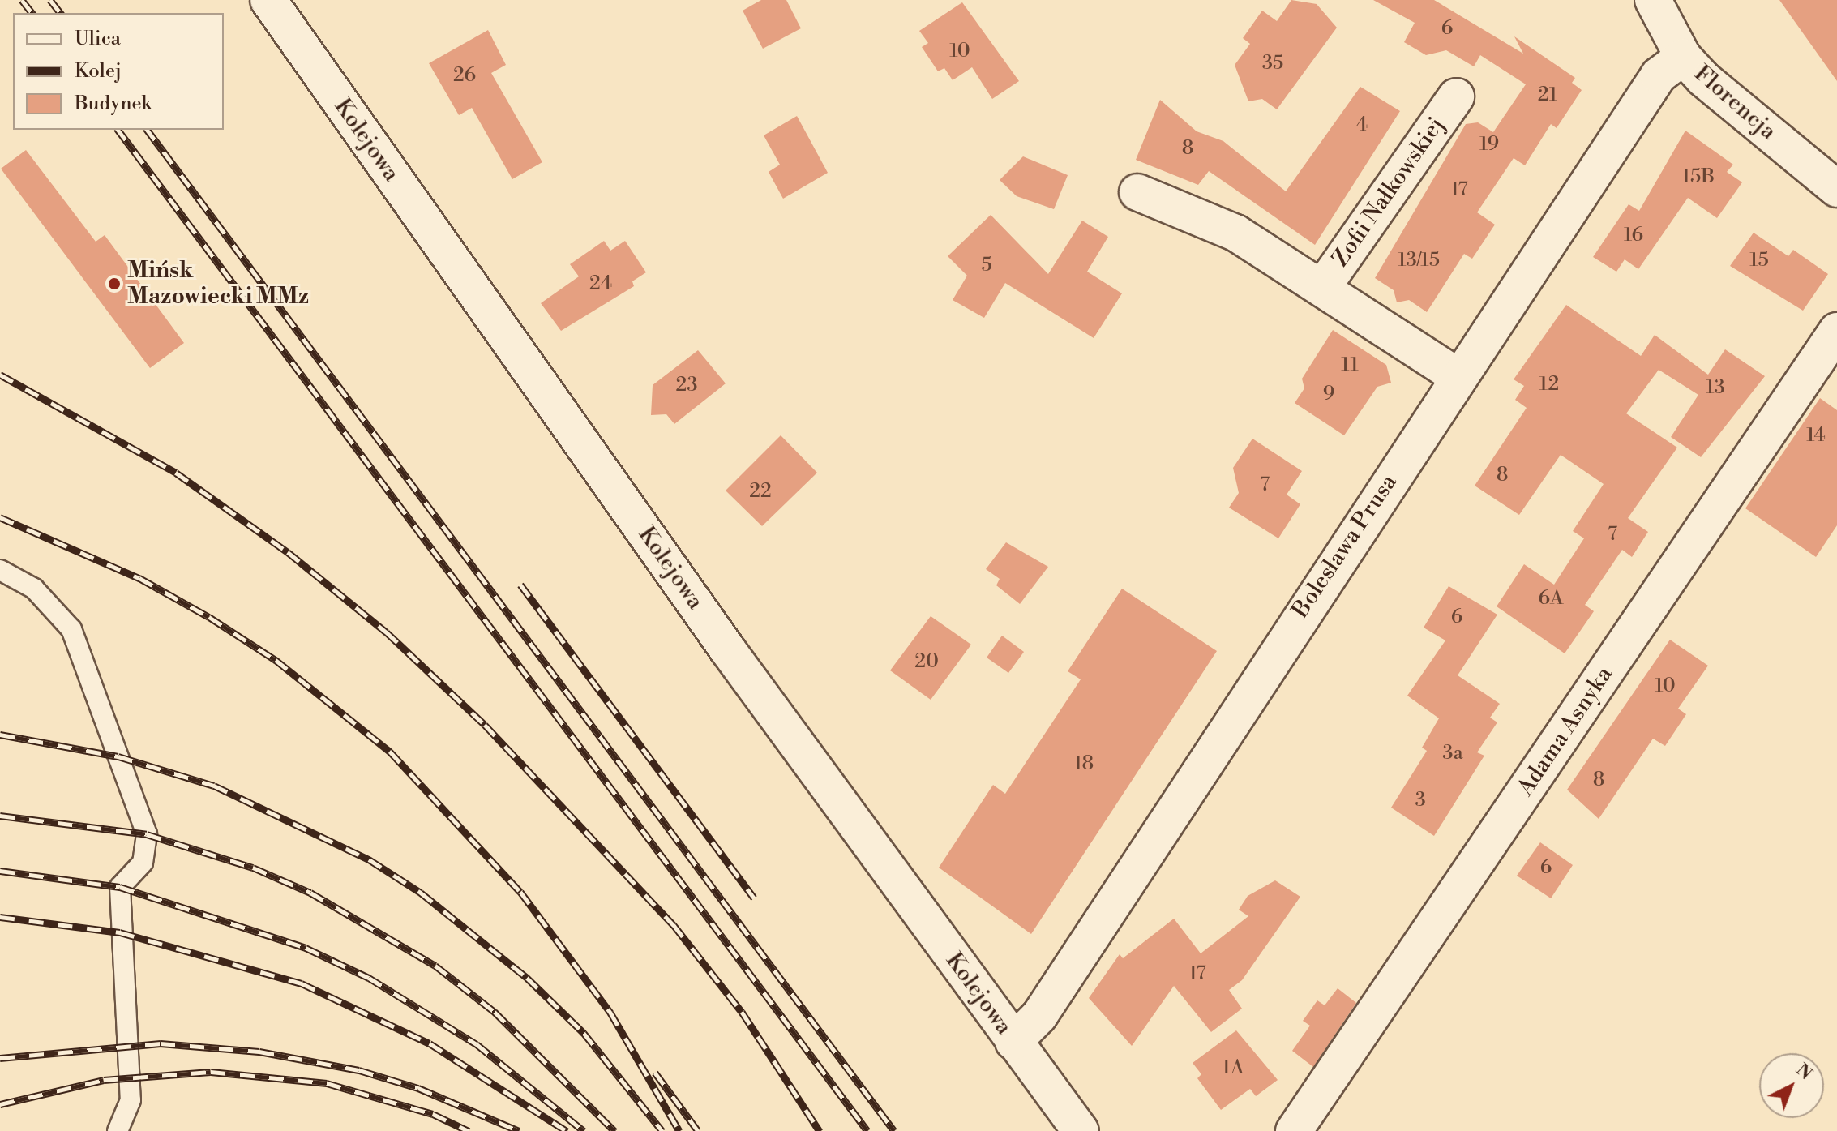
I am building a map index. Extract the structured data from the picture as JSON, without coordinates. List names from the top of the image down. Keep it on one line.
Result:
{"streets":{"street":["Florencja","Kolejowa","Zofii Nałkowskiej","Bolesława Prusa","Adama Asnyka"]},"crossings":[["Florencja","Bolesława Prusa"],["Kolejowa","Bolesława Prusa"],["Zofii Nałkowskiej","Bolesława Prusa"]],"places":["Mińsk Mazowiecki MMz"],"house_numbers":["6","10","35","26","21","4","19","8","15B","17","16","13/15","15","5","24","11","12","23","13","9","14","8","7","22","7","6A","6","20","10","3a","18","8","3","6","17","1A"],"legend":["Ulica","Kolej","Budynek"],"north":"top right"}
